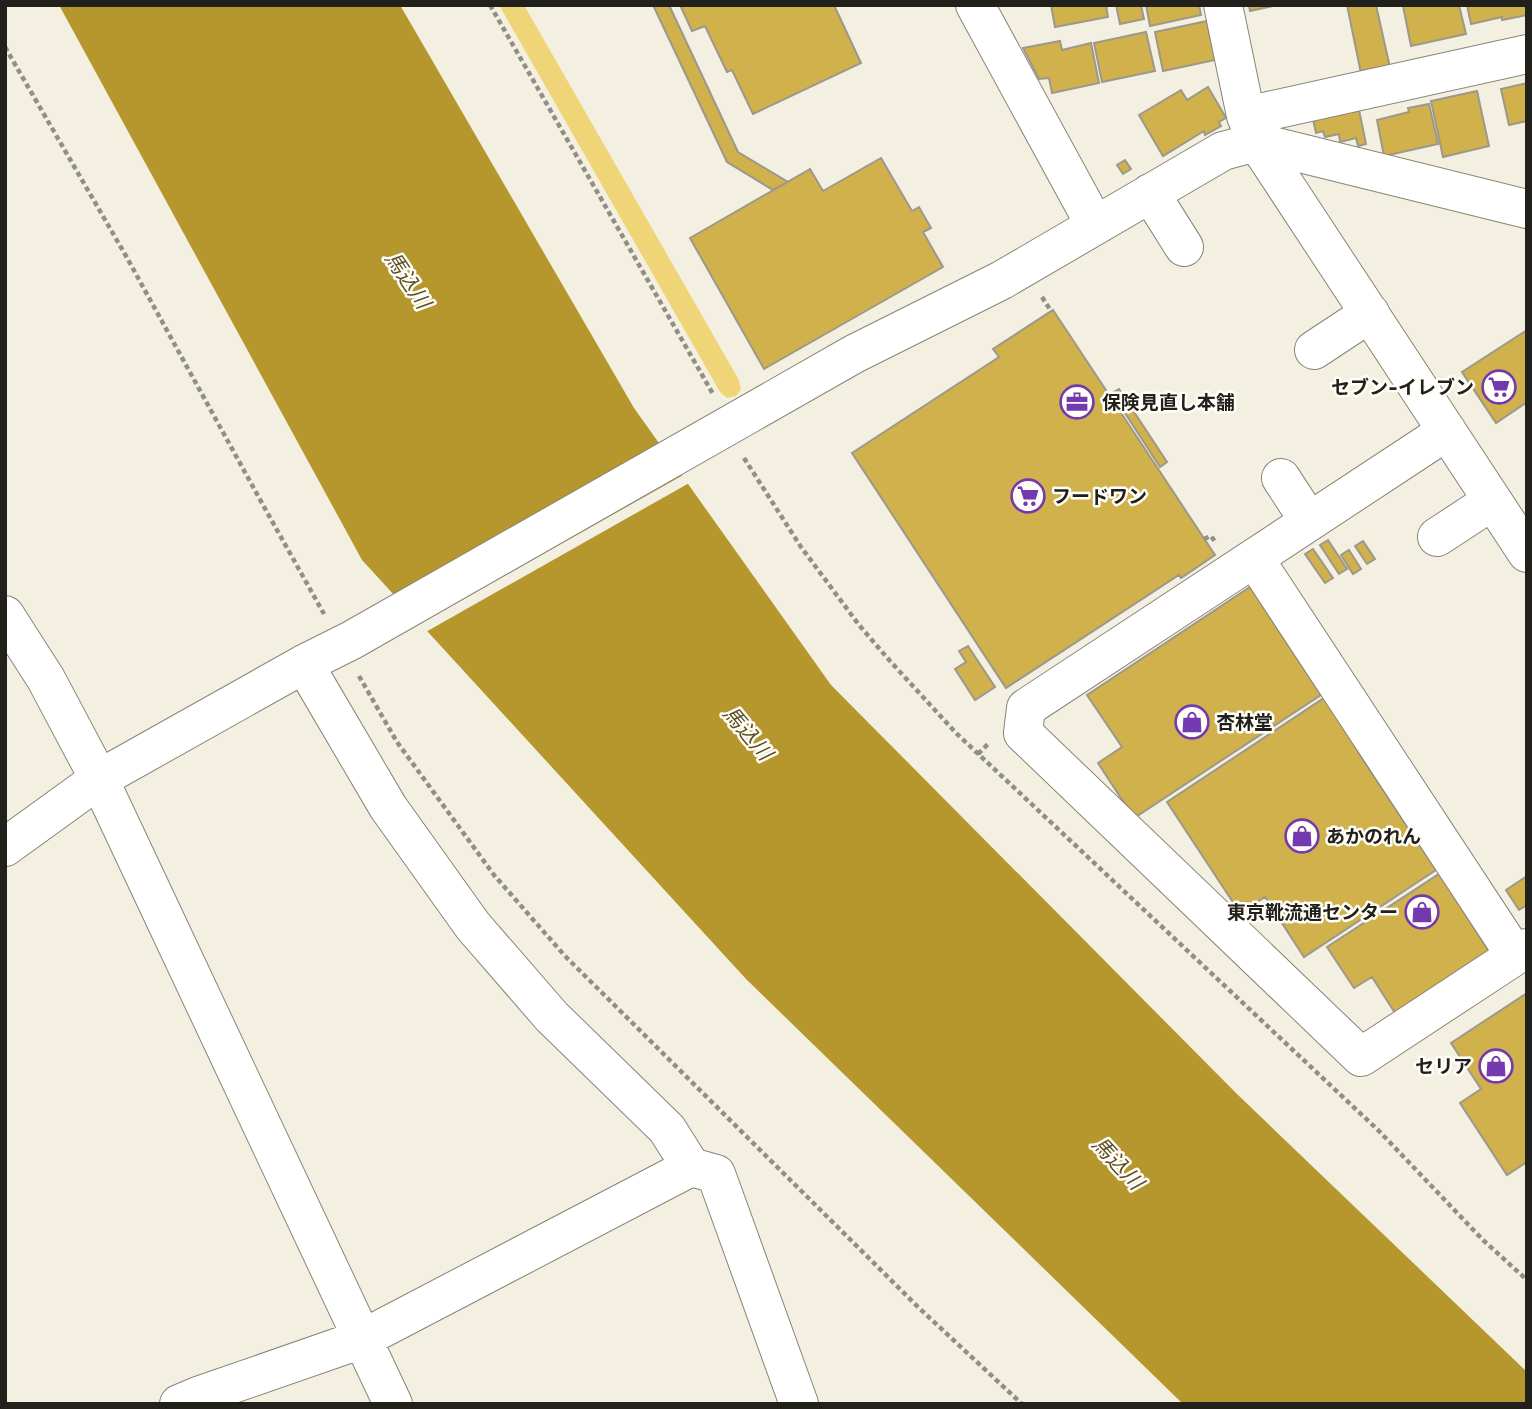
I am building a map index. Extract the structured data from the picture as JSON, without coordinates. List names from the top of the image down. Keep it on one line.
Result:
{"water":["馬込川"],"places":{"supermarket":["セブン-イレブン","フードワン"],"office":["保険見直し本舗"],"shop":["杏林堂","あかのれん","東京靴流通センター","セリア"]}}
